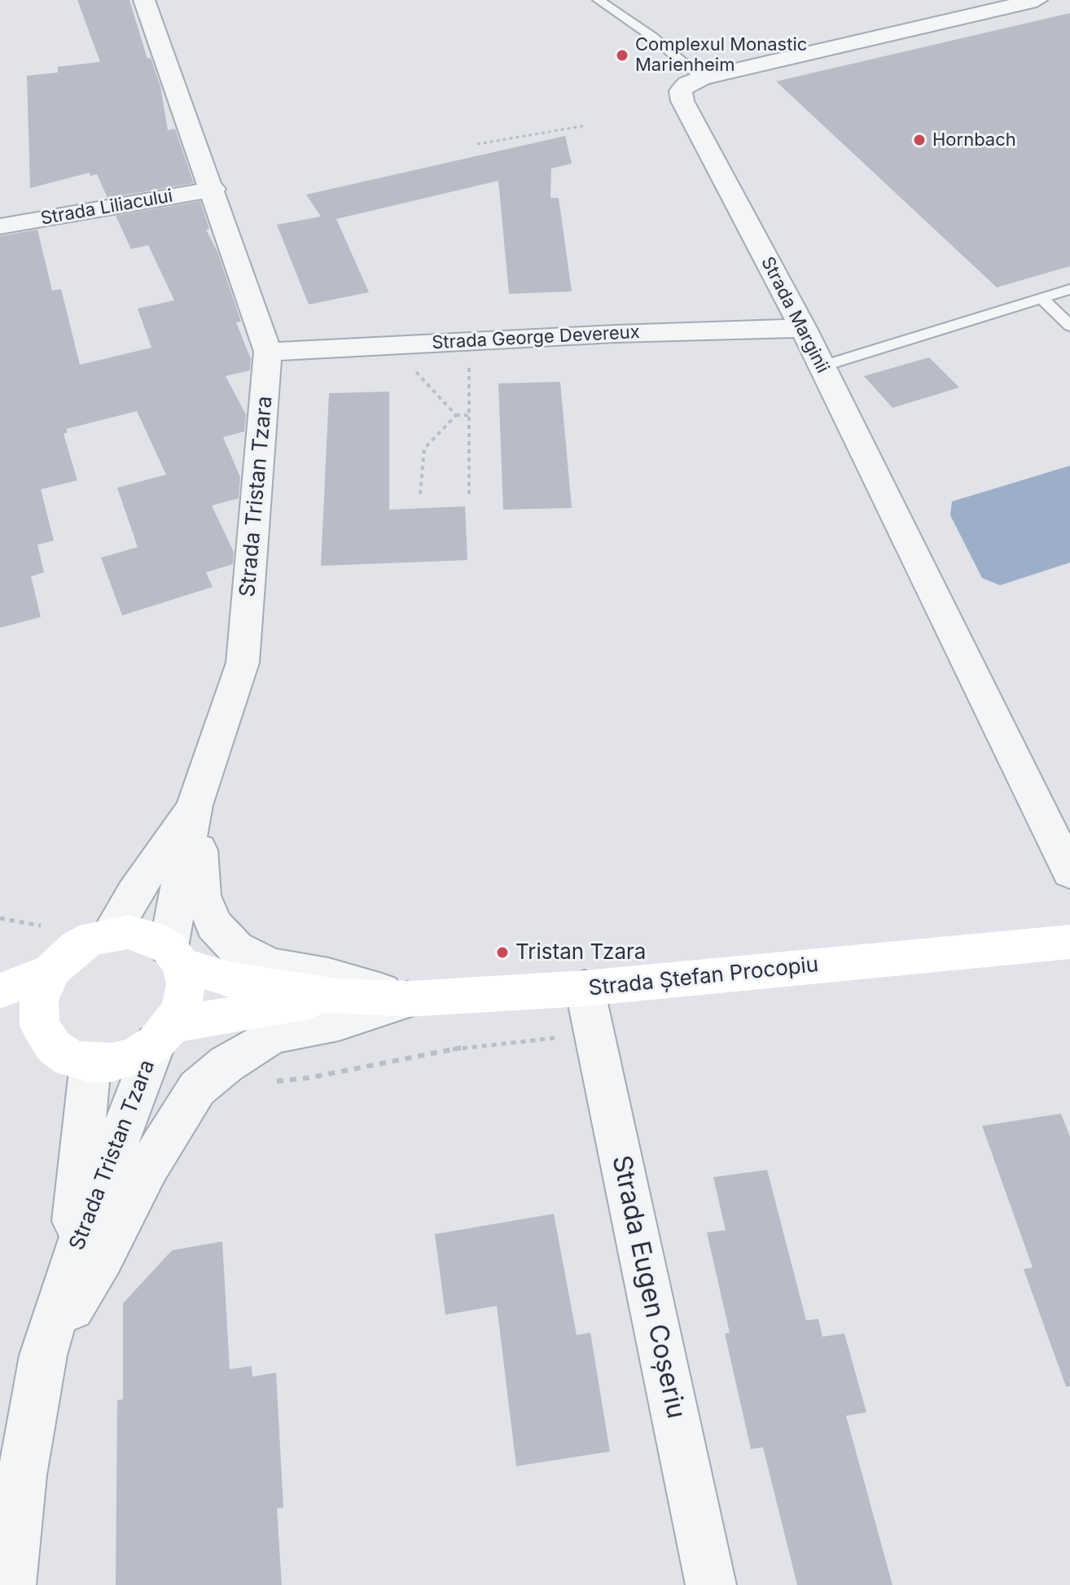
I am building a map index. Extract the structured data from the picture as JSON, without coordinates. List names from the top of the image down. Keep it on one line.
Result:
{"streets":{"street":["Strada Liliacului","Strada Marginii","Strada George Devereux","Strada Tristan Tzara","Strada Ștefan Procopiu","Strada Eugen Coșeriu"]},"crossings":[["Strada Liliacului","Strada Tristan Tzara"],["Strada Marginii","Strada George Devereux"],["Strada George Devereux","Strada Tristan Tzara"],["Strada Tristan Tzara","Strada Ștefan Procopiu"],["Strada Ștefan Procopiu","Strada Eugen Coșeriu"]],"places":["Complexul Monastic Marienheim","Hornbach","Tristan Tzara"]}
